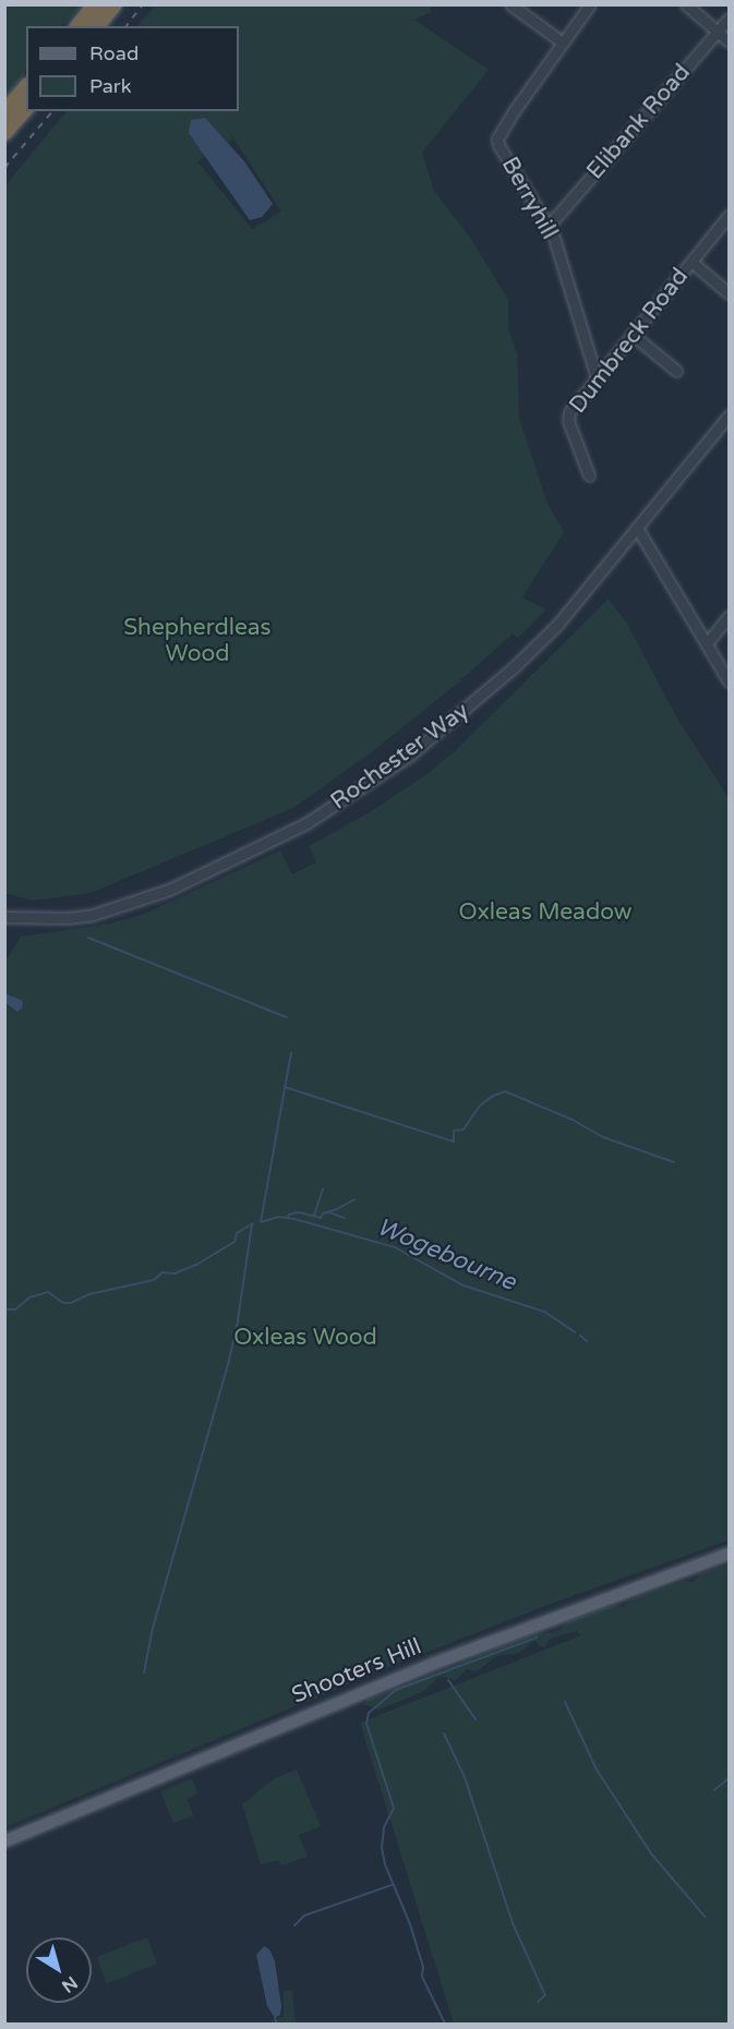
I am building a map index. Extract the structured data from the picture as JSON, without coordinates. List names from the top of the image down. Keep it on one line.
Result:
{"streets":{"main road":["Shooters Hill"],"street":["Elibank Road","Berryhill","Dumbreck Road","Rochester Way"]},"crossings":[["Elibank Road","Berryhill"],["Berryhill","Dumbreck Road"]],"water":["Wogebourne"],"parks":["Shepherdleas Wood","Oxleas Meadow","Oxleas Wood"],"legend":["Road","Park"],"north":"bottom right"}
